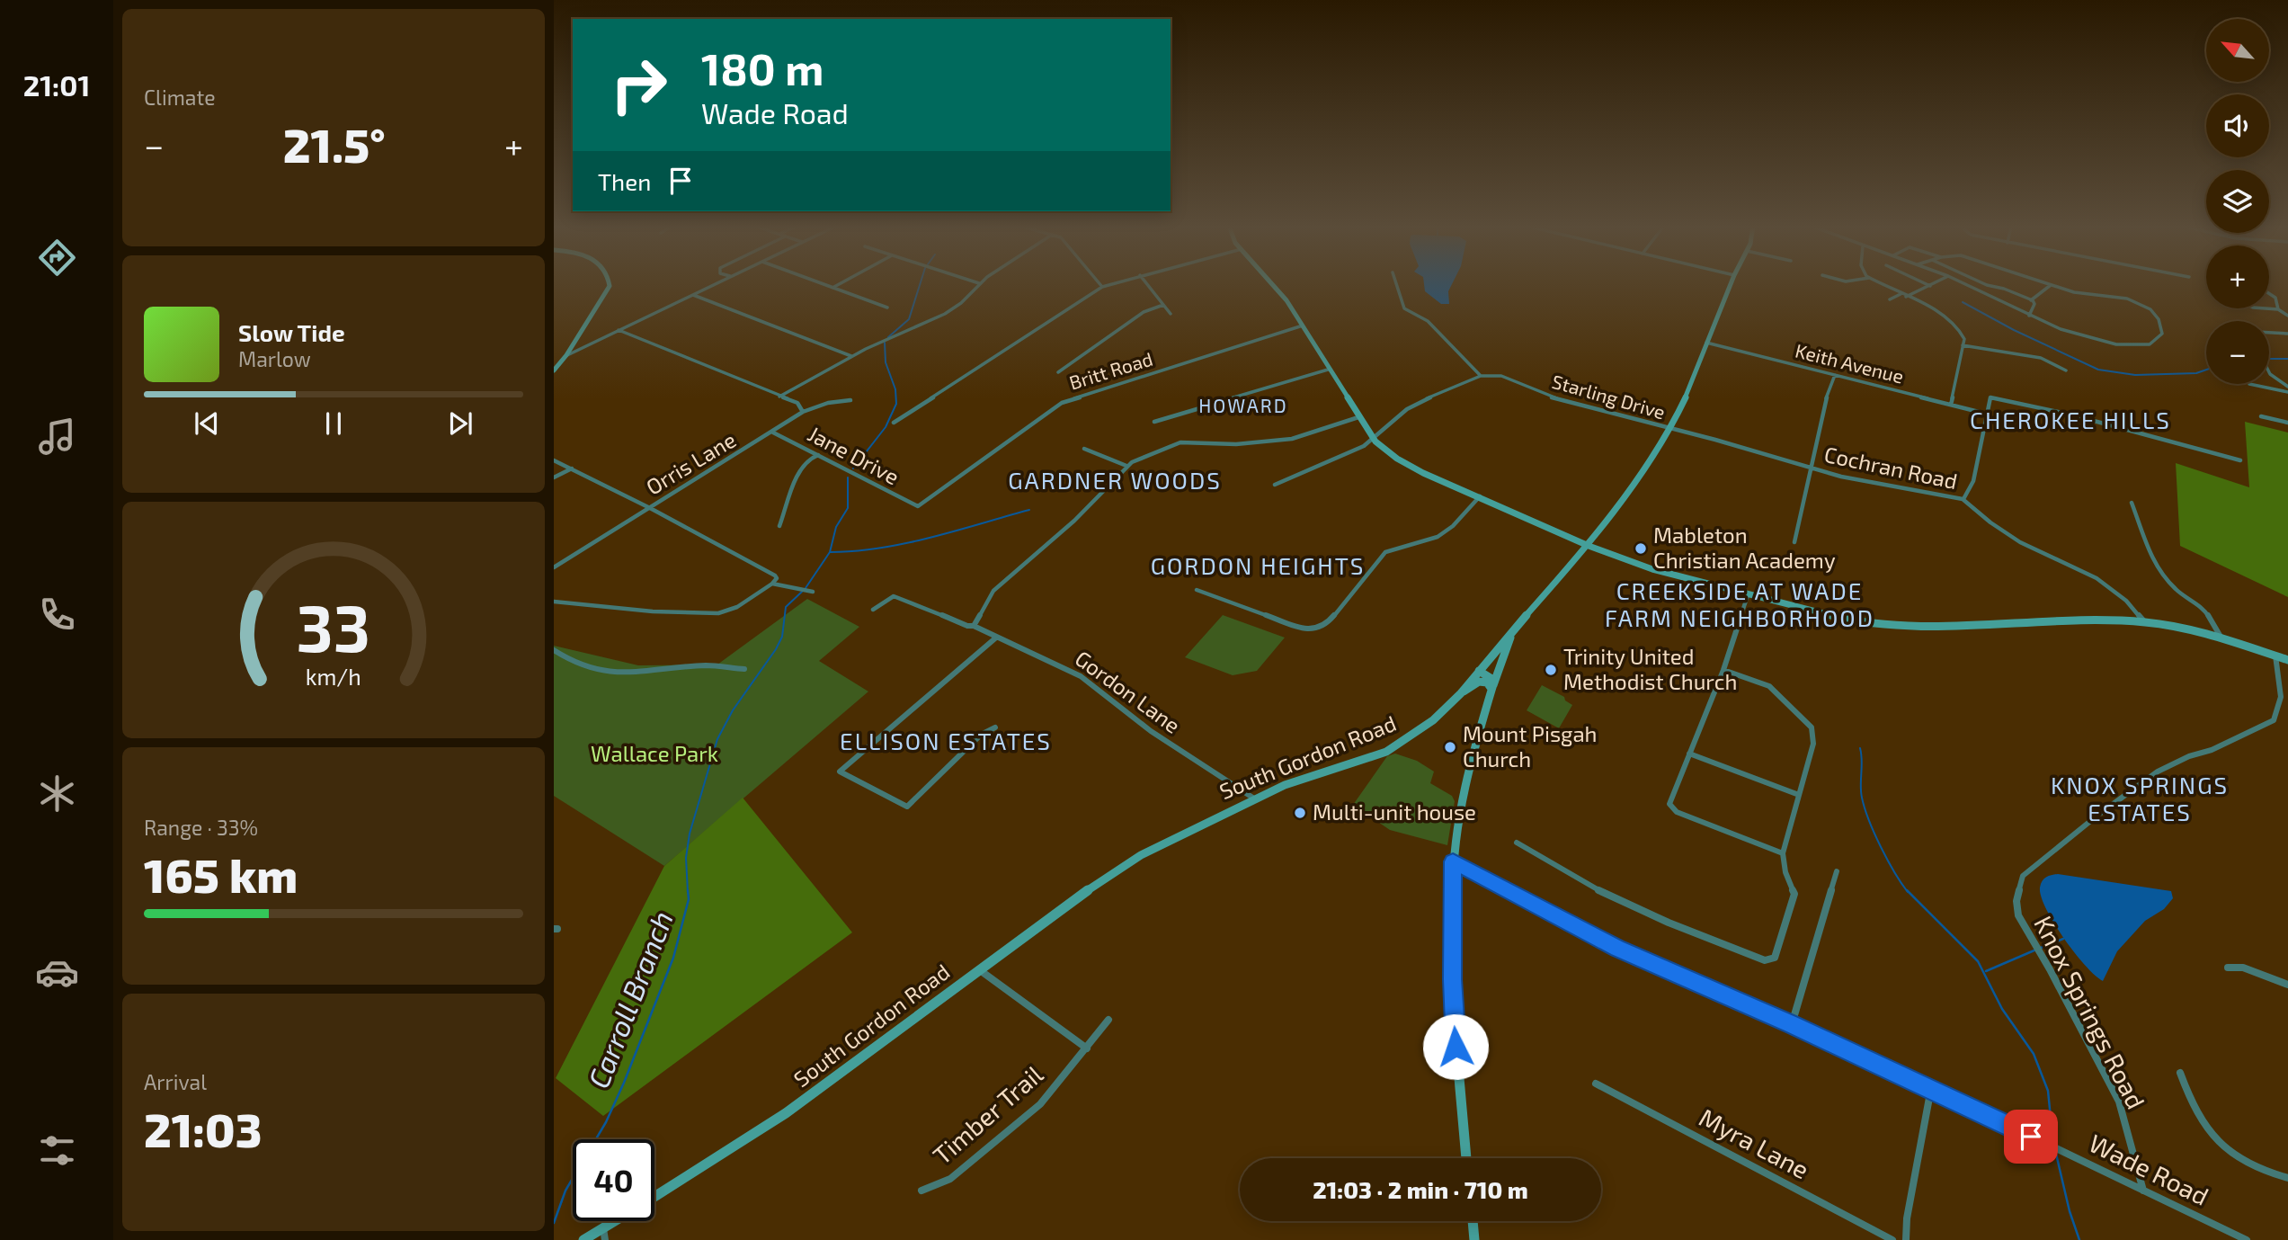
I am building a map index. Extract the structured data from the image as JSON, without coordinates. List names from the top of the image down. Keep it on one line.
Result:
{"streets":{"street":["Keith Avenue","Britt Road","Starling Drive","Jane Drive","Orris Lane","Cochran Road","Gordon Lane","South Gordon Road","Knox Springs Road","Timber Trail","Myra Lane","Wade Road"]},"crossings":[["Keith Avenue","South Gordon Road"],["Britt Road","Jane Drive"],["Starling Drive","Cochran Road"],["Starling Drive","South Gordon Road"],["Jane Drive","Orris Lane"],["Cochran Road","South Gordon Road"],["Gordon Lane","South Gordon Road"],["Knox Springs Road","Wade Road"]],"districts":["HOWARD","CHEROKEE HILLS","GARDNER WOODS","GORDON HEIGHTS","CREEKSIDE AT WADE FARM NEIGHBORHOOD","ELLISON ESTATES","KNOX SPRINGS ESTATES"],"water":["Carroll Branch"],"parks":["Wallace Park"],"places":["Mableton Christian Academy","Trinity United Methodist Church","Mount Pisgah Church","Multi-unit house"],"north":"top left","page":{"tabs":"21:01","tile":["Climate",["Range · 33%","165 km"],["Arrival","21:03"]],"map_buttons":["+","−"],"turn":["180 m","Wade Road"],"heat":["−","21.5°","+"],"then":"Then","song":["Slow Tide","Marlow"],"limit":"40","trip":"21:03 · 2 min · 710 m","gauge":["33","km/h"]}}
